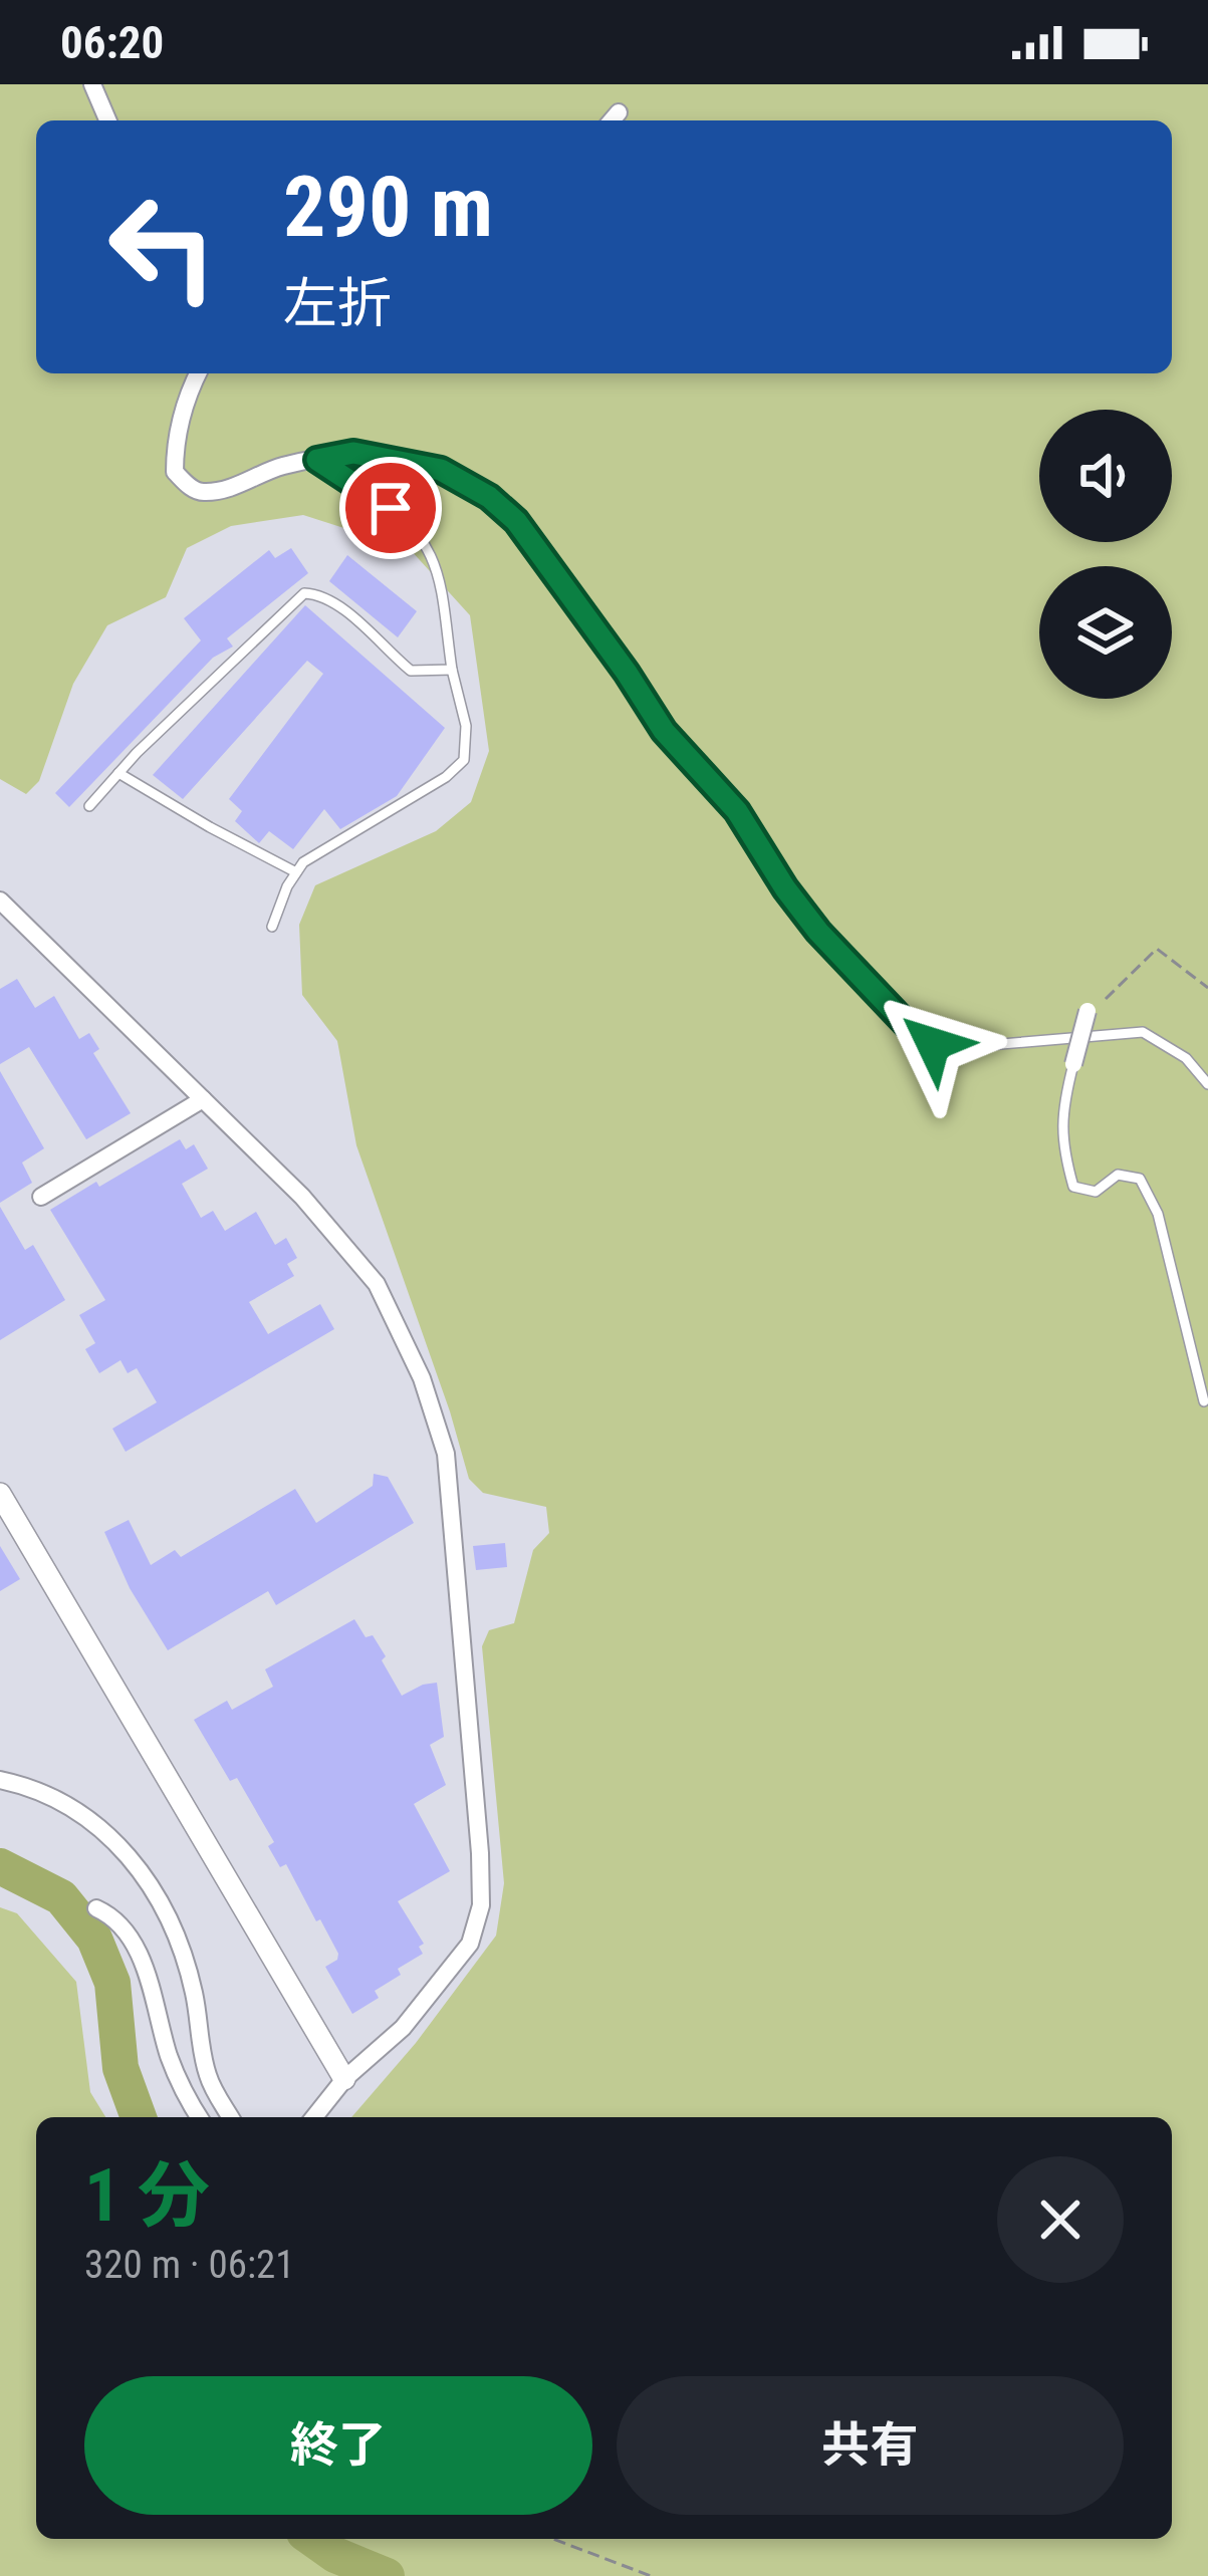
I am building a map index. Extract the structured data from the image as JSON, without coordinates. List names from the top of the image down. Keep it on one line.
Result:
{"page":{"status":"06:20","turn":["290 m","左折"],"heading":["1 分","320 m · 06:21"],"buttons":["終了","共有"]}}
